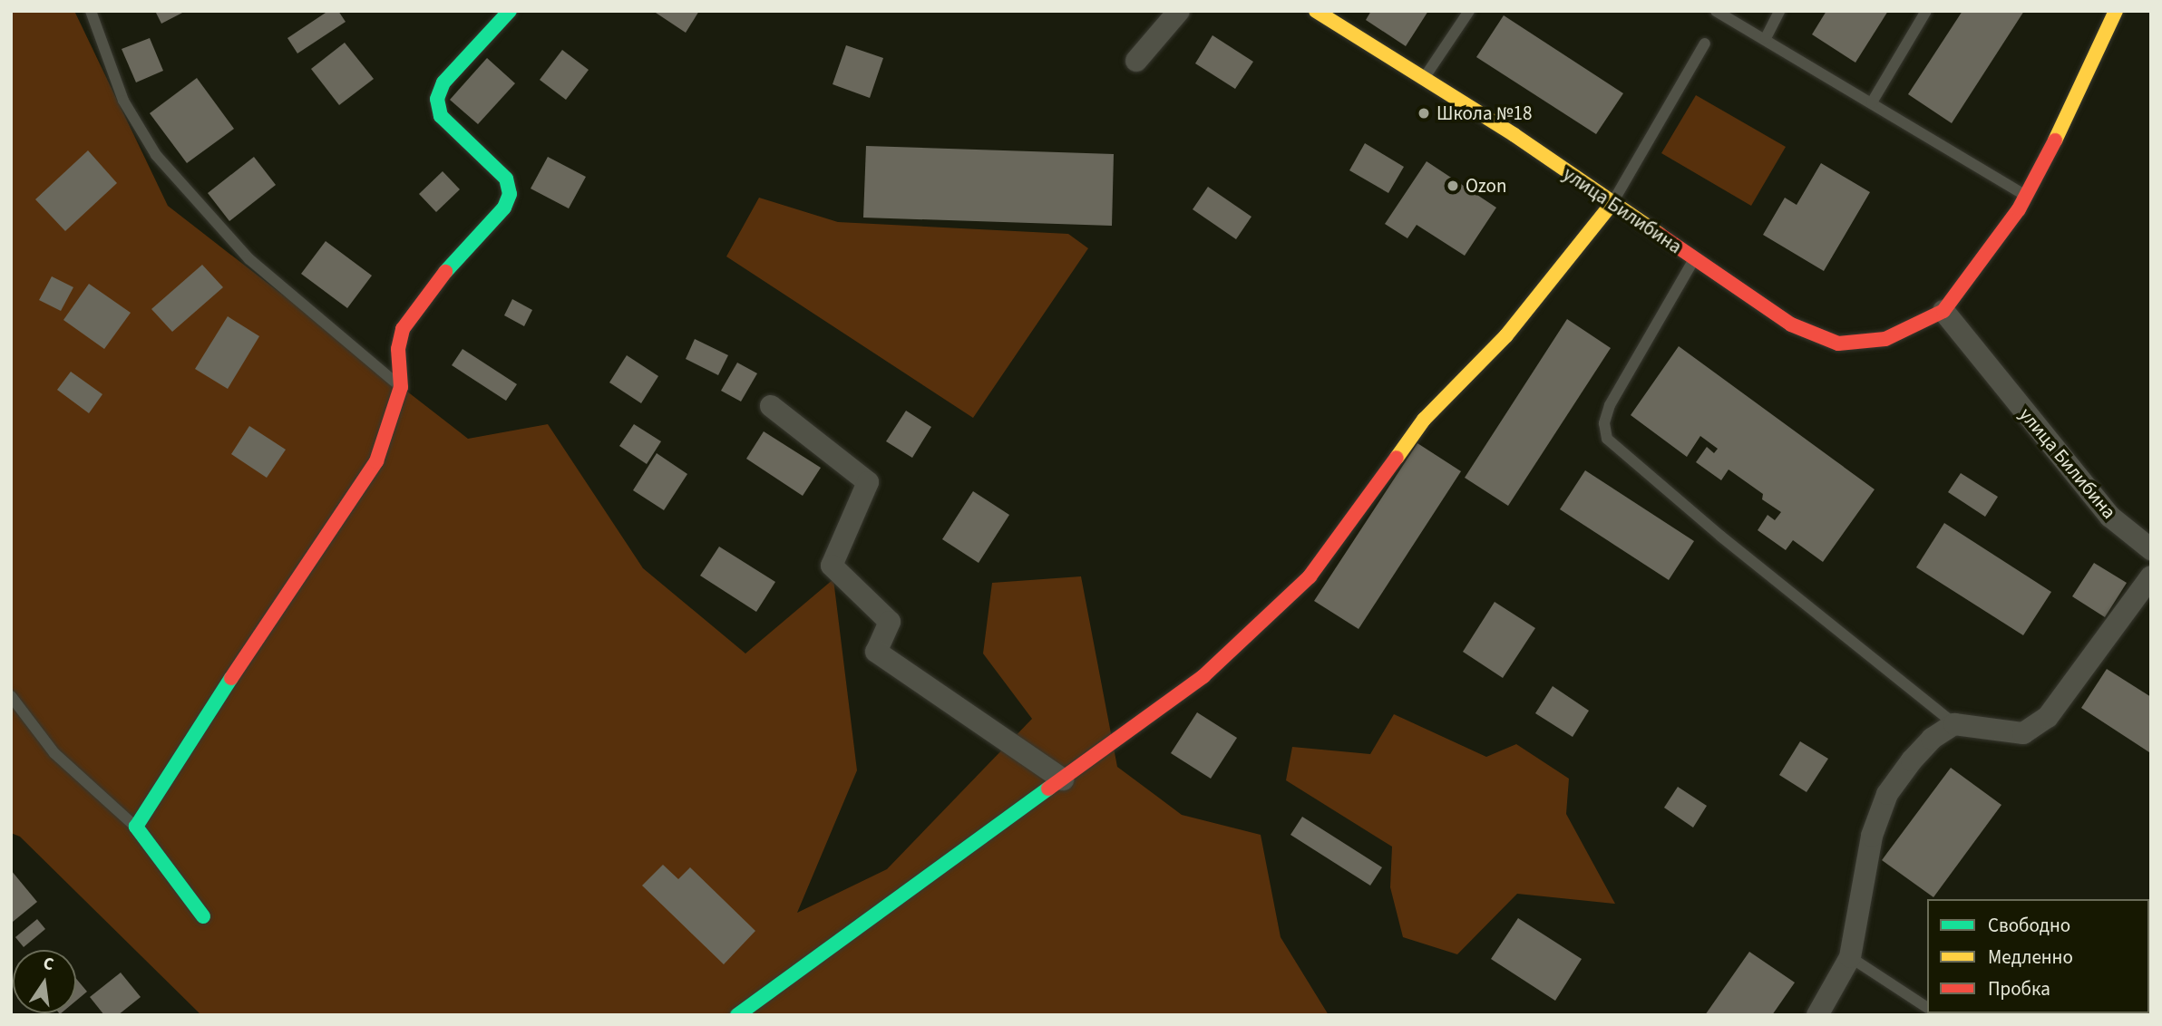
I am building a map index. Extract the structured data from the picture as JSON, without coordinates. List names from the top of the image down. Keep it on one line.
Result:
{"streets":{"street":["улица Билибина"]},"places":["Школа №18","Ozon"],"legend":["Свободно","Медленно","Пробка"],"north":"top"}
